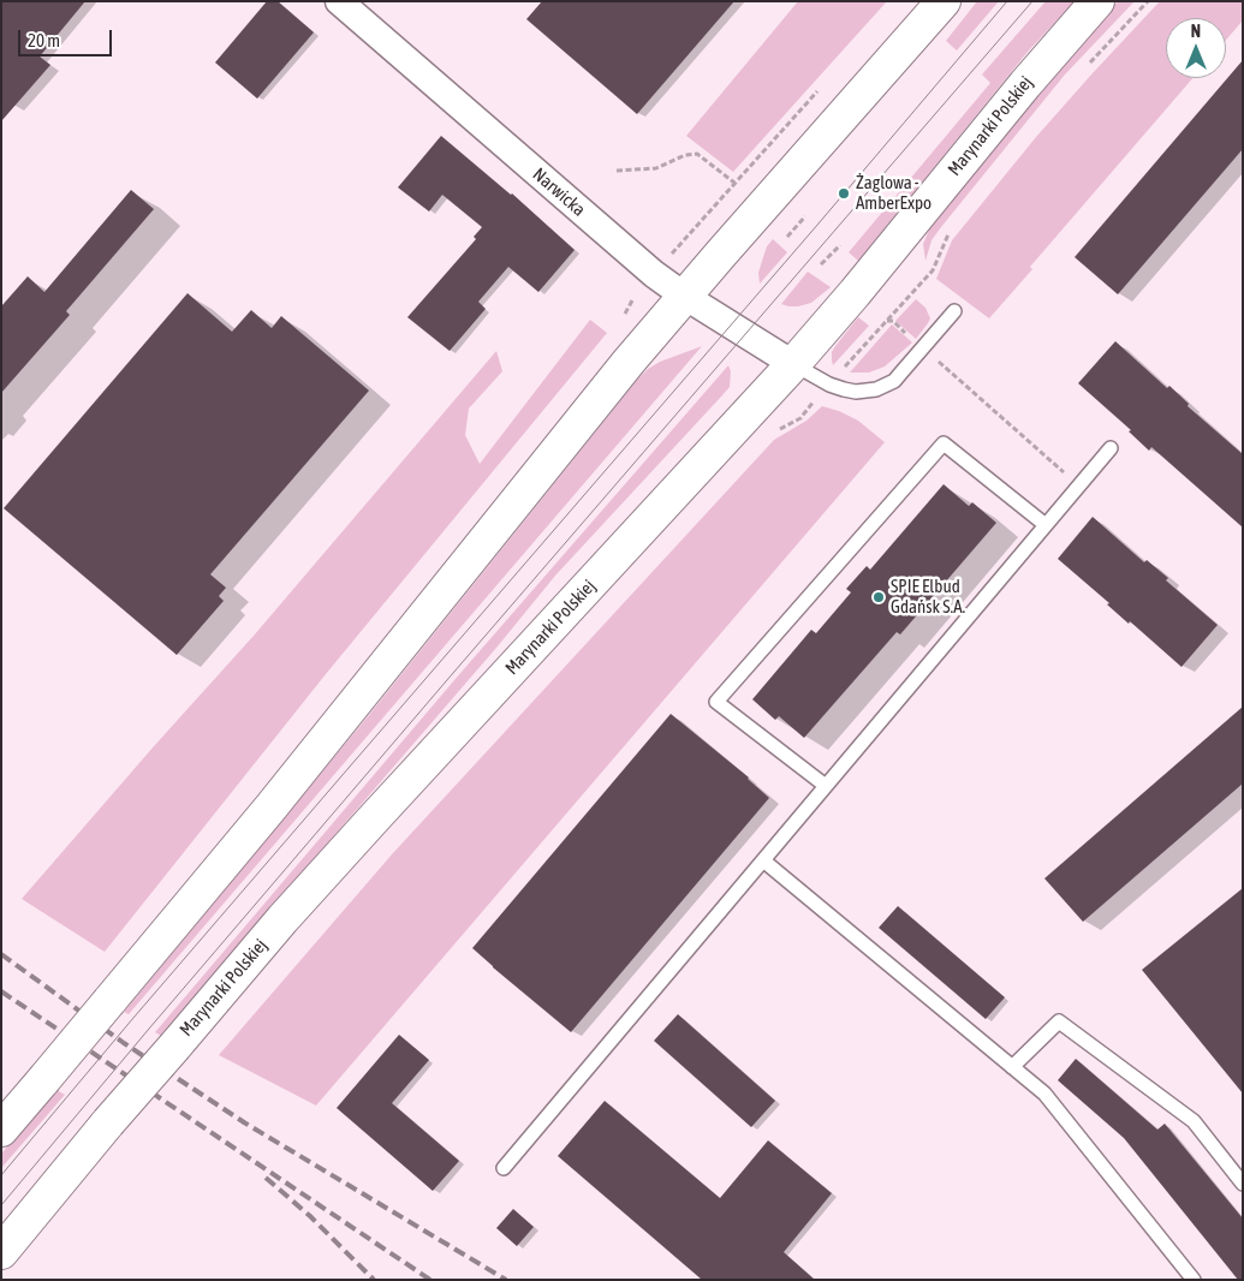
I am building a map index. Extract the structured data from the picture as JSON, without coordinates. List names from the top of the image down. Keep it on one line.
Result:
{"streets":{"main road":["Marynarki Polskiej"],"street":["Narwicka"]},"crossings":[["Marynarki Polskiej","Narwicka"]],"places":["Żaglowa - AmberExpo","SPIE Elbud Gdańsk S.A."],"scale_bar":"20 m","north":"top"}
